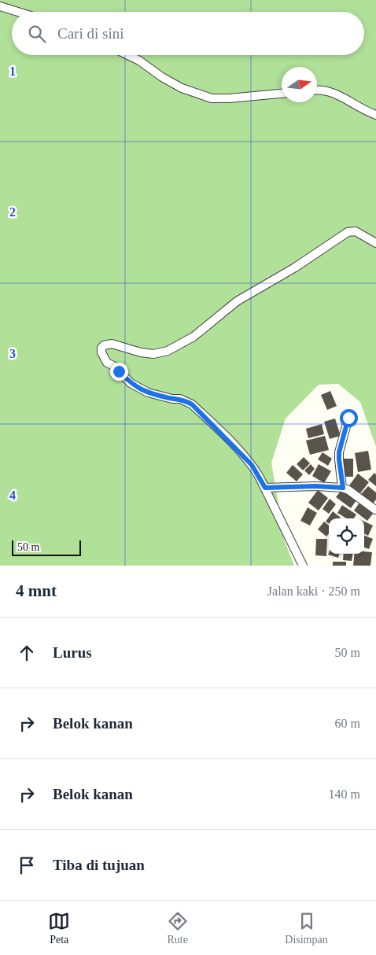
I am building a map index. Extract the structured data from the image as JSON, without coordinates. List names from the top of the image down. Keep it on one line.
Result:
{"scale_bar":"50 m","north":"right","page":{"search":"Cari di sini","scale":"50 m","heading":["4 mnt","Jalan kaki · 250 m"],"list":[["Lurus","50 m"],["Belok kanan","60 m"],["Belok kanan","140 m"],"Tiba di tujuan"],"nav":["Peta","Rute","Disimpan"]},"grid":{"rows":["1","2","3","4"]}}
